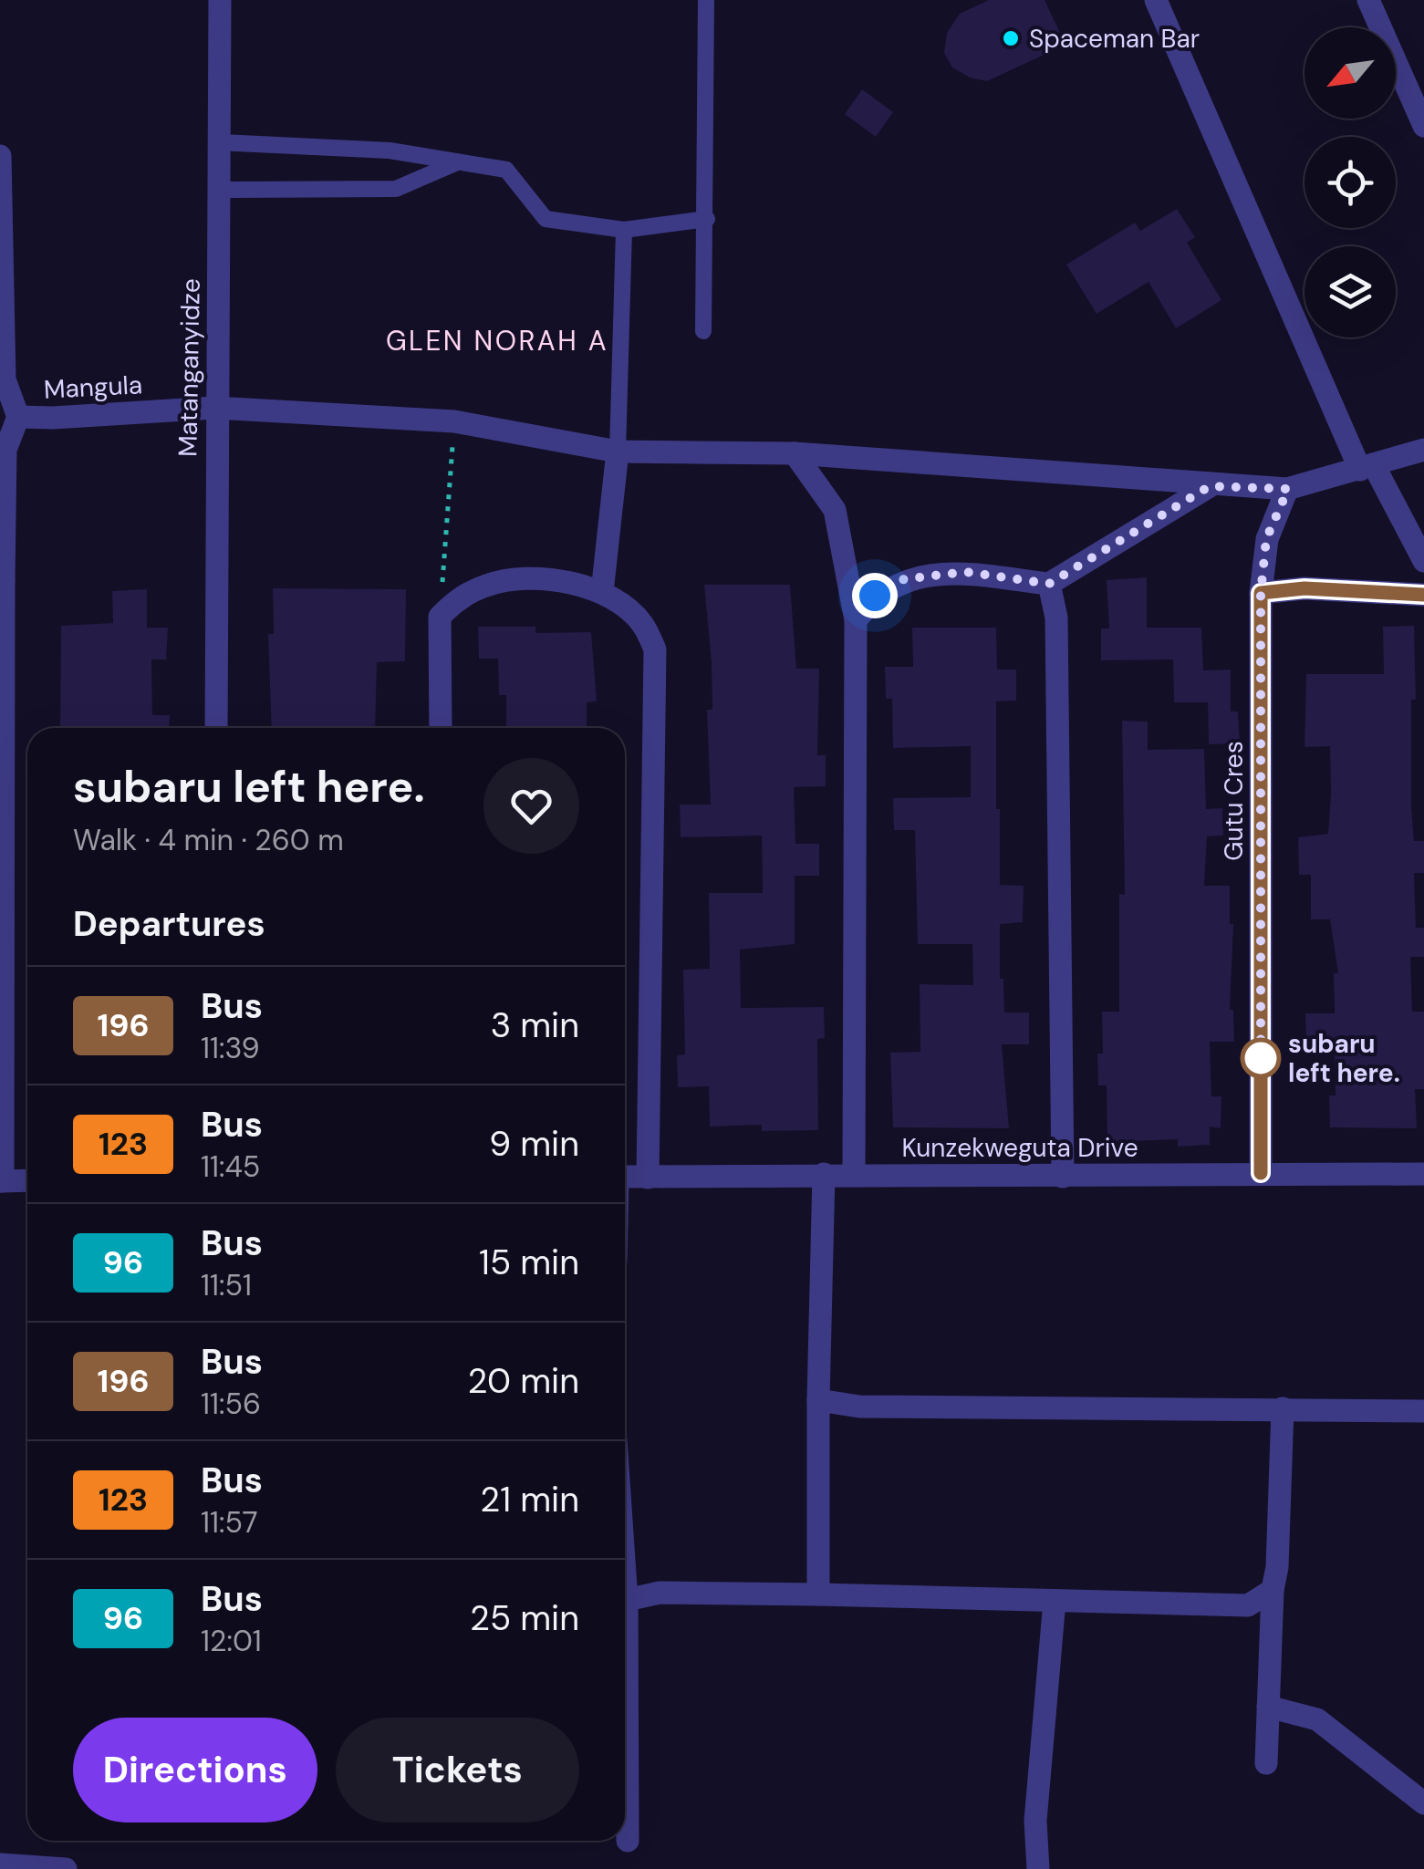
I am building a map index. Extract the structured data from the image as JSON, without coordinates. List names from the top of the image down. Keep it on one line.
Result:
{"streets":{"street":["Matanganyidze","Mangula","Gutu Cres","Kunzekweguta Drive"]},"crossings":[["Matanganyidze","Mangula"],["Mangula","Gutu Cres"],["Gutu Cres","Kunzekweguta Drive"]],"districts":["GLEN NORAH A"],"places":["Spaceman Bar","subaru left here."],"lines":["bus line 196"],"north":"bottom left","page":{"heading":[["subaru left here.","Walk · 4 min · 260 m"],"Departures"],"list":[{"mark":"196","name":"Bus","note":"11:39","value":"3 min"},{"mark":"123","name":"Bus","note":"11:45","value":"9 min"},{"mark":"96","name":"Bus","note":"11:51","value":"15 min"},{"mark":"196","name":"Bus","note":"11:56","value":"20 min"},{"mark":"123","name":"Bus","note":"11:57","value":"21 min"},{"mark":"96","name":"Bus","note":"12:01","value":"25 min"}],"buttons":["Directions","Tickets"]}}
